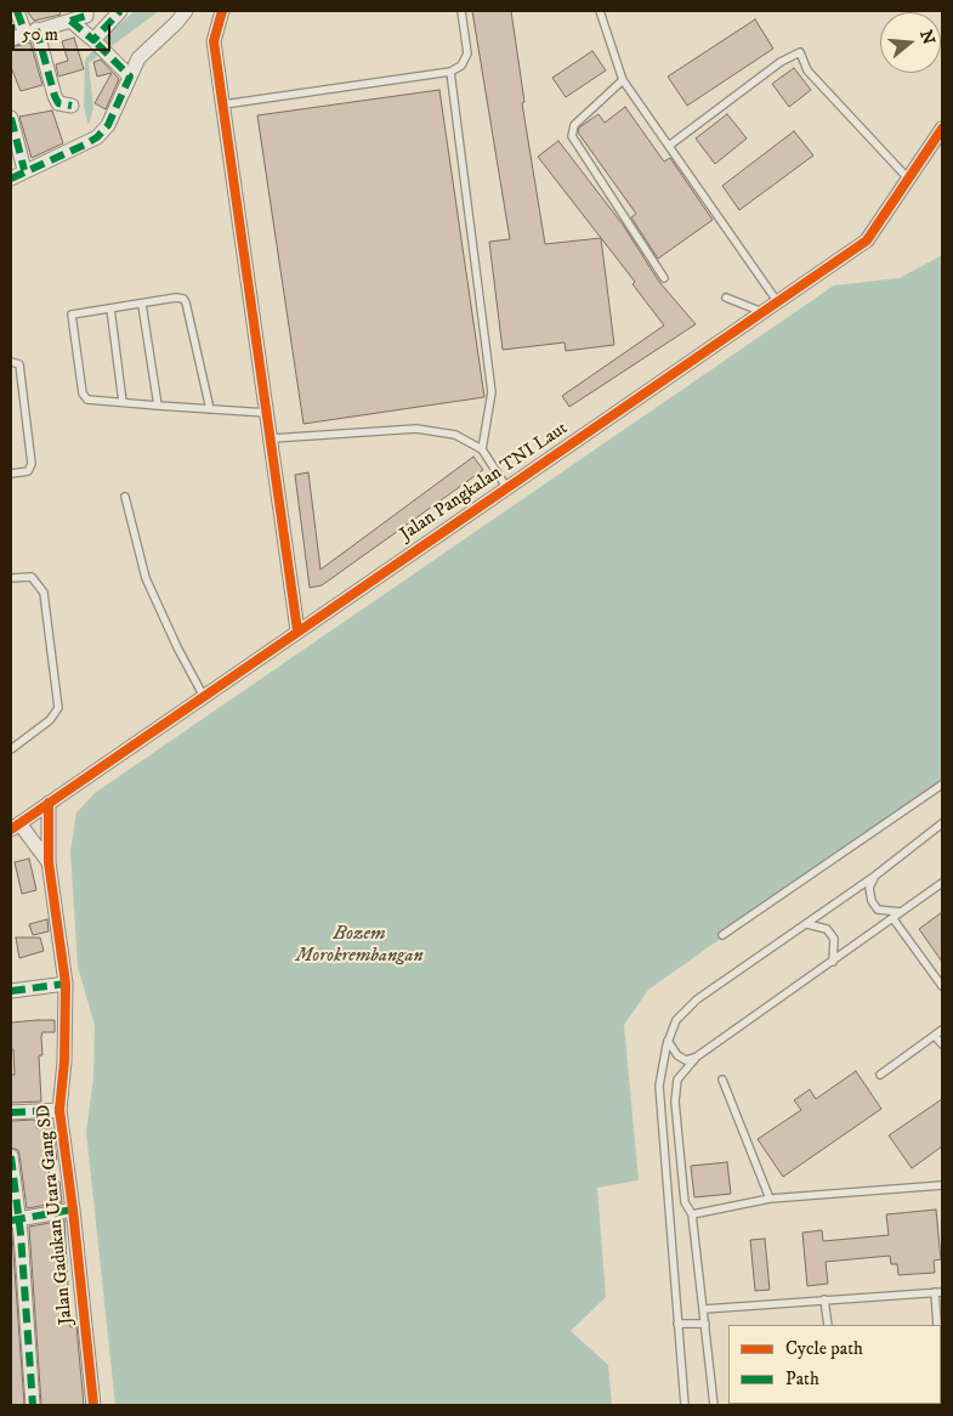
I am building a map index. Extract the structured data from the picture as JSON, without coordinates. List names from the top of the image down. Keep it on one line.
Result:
{"streets":{"street":["Jalan Pangkalan TNI Laut","Jalan Gadukan Utara Gang SD"]},"crossings":[["Jalan Pangkalan TNI Laut","Jalan Gadukan Utara Gang SD"]],"water":["Bozem Morokrembangan"],"legend":["Cycle path","Path"],"scale_bar":"50 m","north":"right"}
